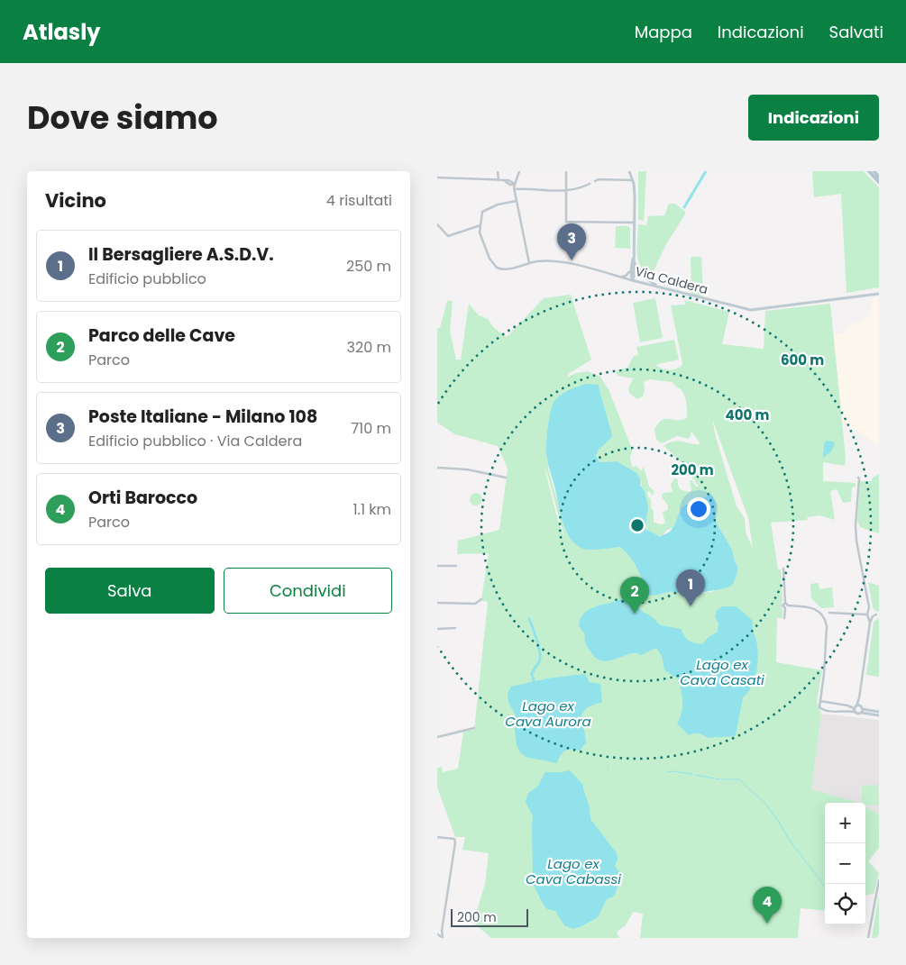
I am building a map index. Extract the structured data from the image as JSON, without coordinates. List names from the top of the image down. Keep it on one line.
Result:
{"streets":{"street":["Via Caldera"]},"water":["Lago ex Cava Casati","Lago ex Cava Aurora","Lago ex Cava Cabassi"],"scale_bar":"200 m","page":{"header":"Atlasly","nav":["Mappa","Indicazioni","Salvati"],"title":"Dove siamo","buttons":["Indicazioni",["Salva","Condividi"]],"heading":["Vicino","4 risultati"],"pins":["3","1","2","4"],"list":[{"mark":"1","name":"Il Bersagliere A.S.D.V.","note":"Edificio pubblico","value":"250 m"},{"mark":"2","name":"Parco delle Cave","note":"Parco","value":"320 m"},{"mark":"3","name":"Poste Italiane - Milano 108","note":"Edificio pubblico · Via Caldera","value":"710 m"},{"mark":"4","name":"Orti Barocco","note":"Parco","value":"1.1 km"}],"map_buttons":["+","−"],"scale":"200 m"},"rings":["600 m","400 m","200 m"]}
